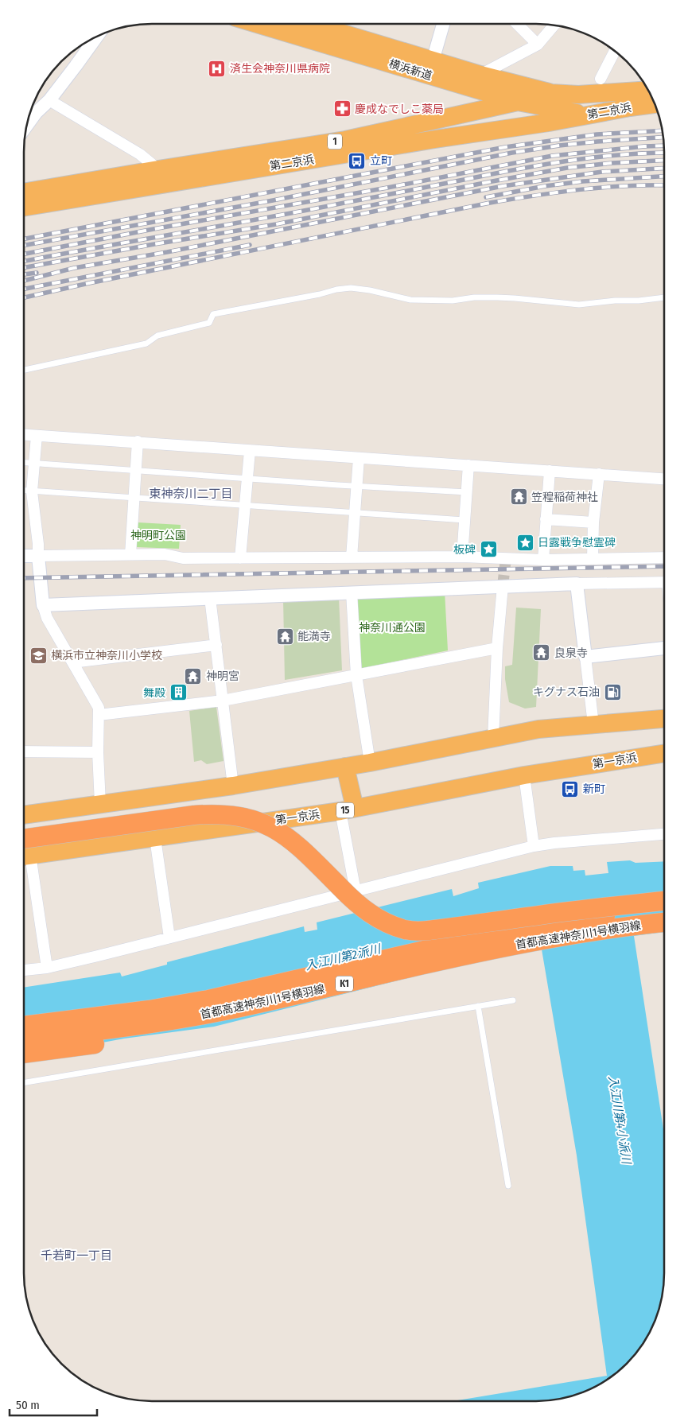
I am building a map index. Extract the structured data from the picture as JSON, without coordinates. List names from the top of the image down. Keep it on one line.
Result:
{"streets":{"highway":["横浜新道","第二京浜","1","第一京浜","15","首都高速神奈川1号横羽線","K1"]},"crossings":[["横浜新道","第二京浜"],["第一京浜","15"]],"districts":["東神奈川二丁目","千若町一丁目"],"water":["入江川第2派川","入江川第4小派川"],"parks":["神明町公園","神奈川通公園"],"places":{"hospital":["済生会神奈川県病院"],"pharmacy":["慶成なでしこ薬局"],"bus stop":["立町","新町"],"temple":["笠䅣稲荷神社","能満寺","良泉寺","神明宮"],"place":["日露戦争慰霊碑","板碑"],"school or university":["横浜市立神奈川小学校"],"fuel station":["キグナス石油"],"building":["舞殿"]},"scale_bar":"50 m"}
